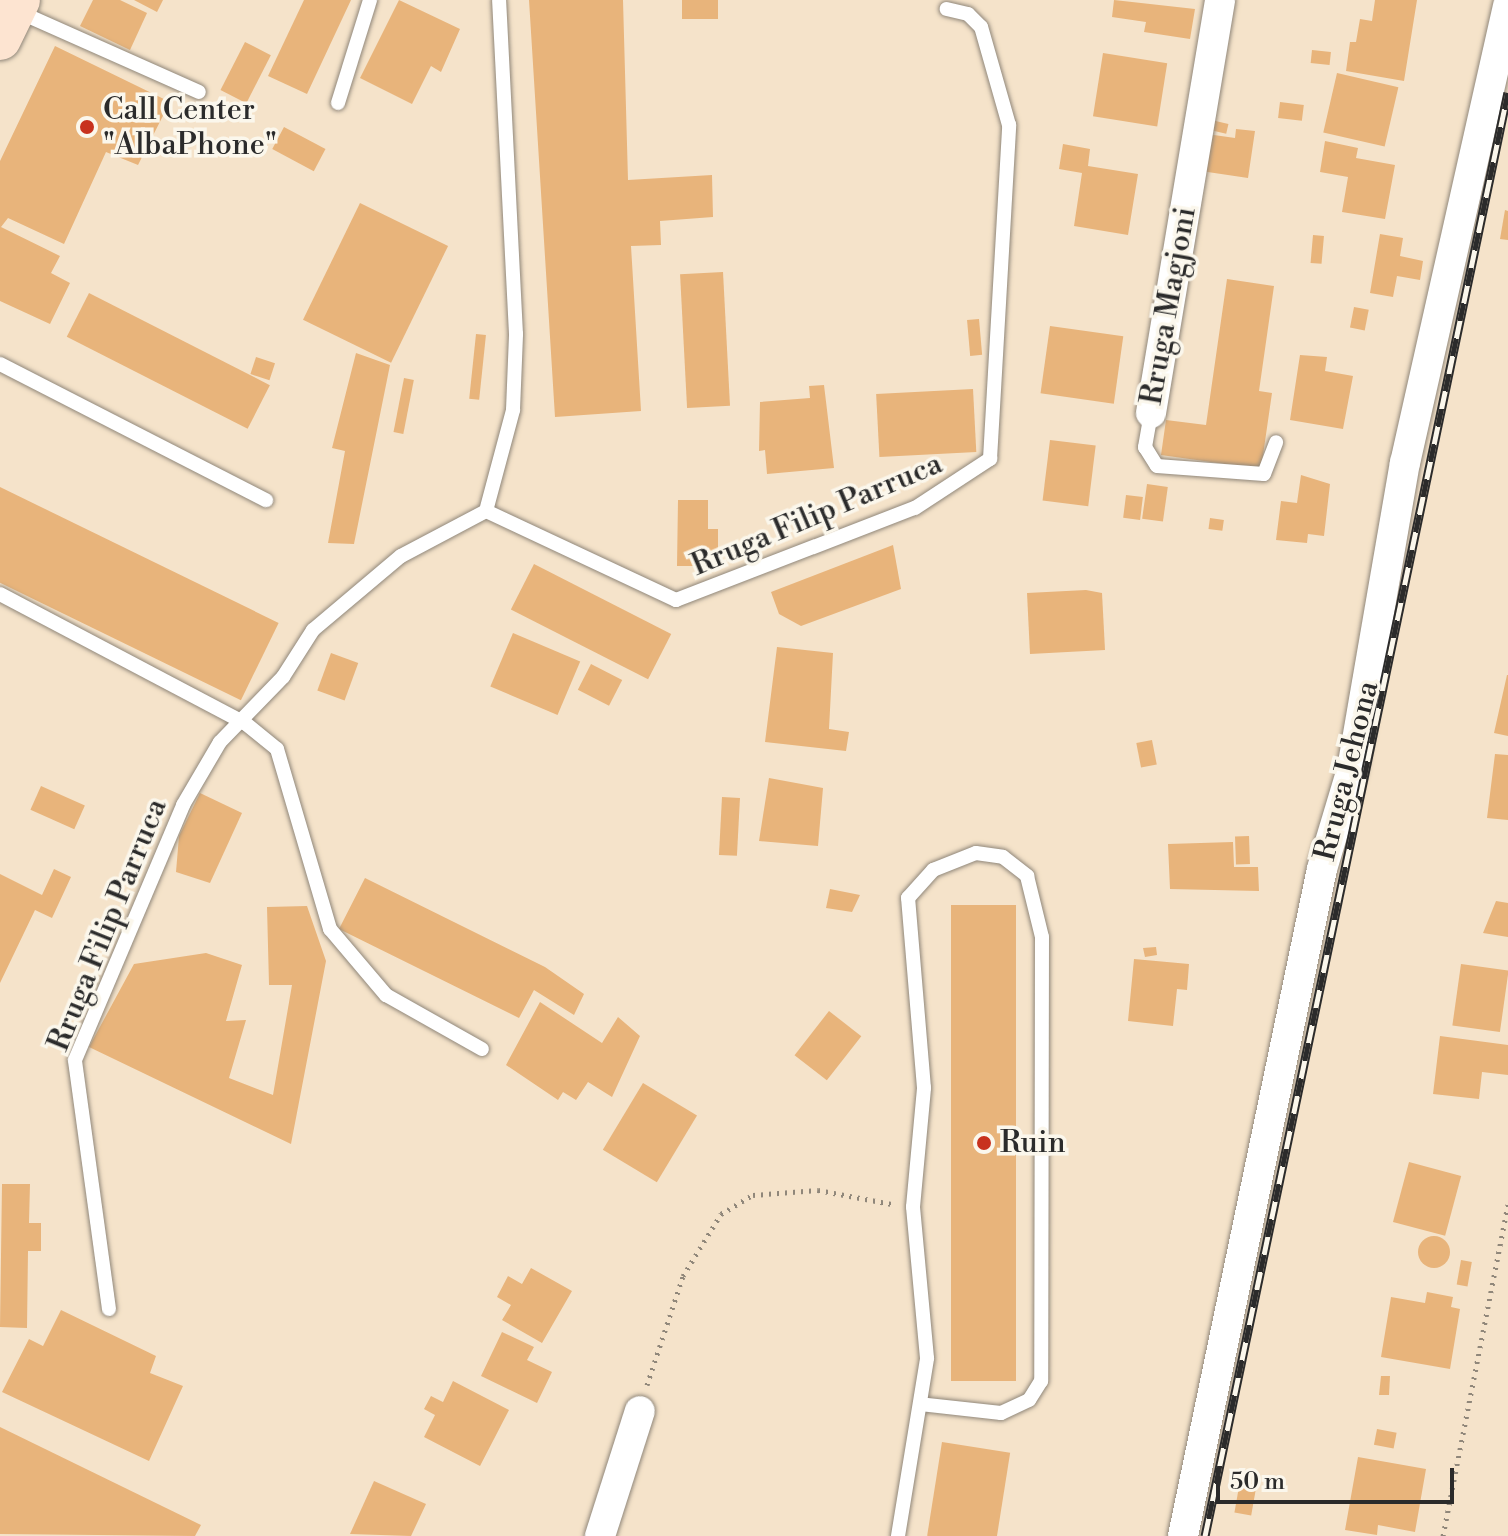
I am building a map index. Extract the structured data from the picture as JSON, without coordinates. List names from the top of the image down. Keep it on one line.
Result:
{"streets":{"street":["Rruga Magjoni","Rruga Jehona"],"lane":["Rruga Filip Parruca"]},"places":["Call Center \"AlbaPhone\"","Ruin"],"scale_bar":"50 m"}
